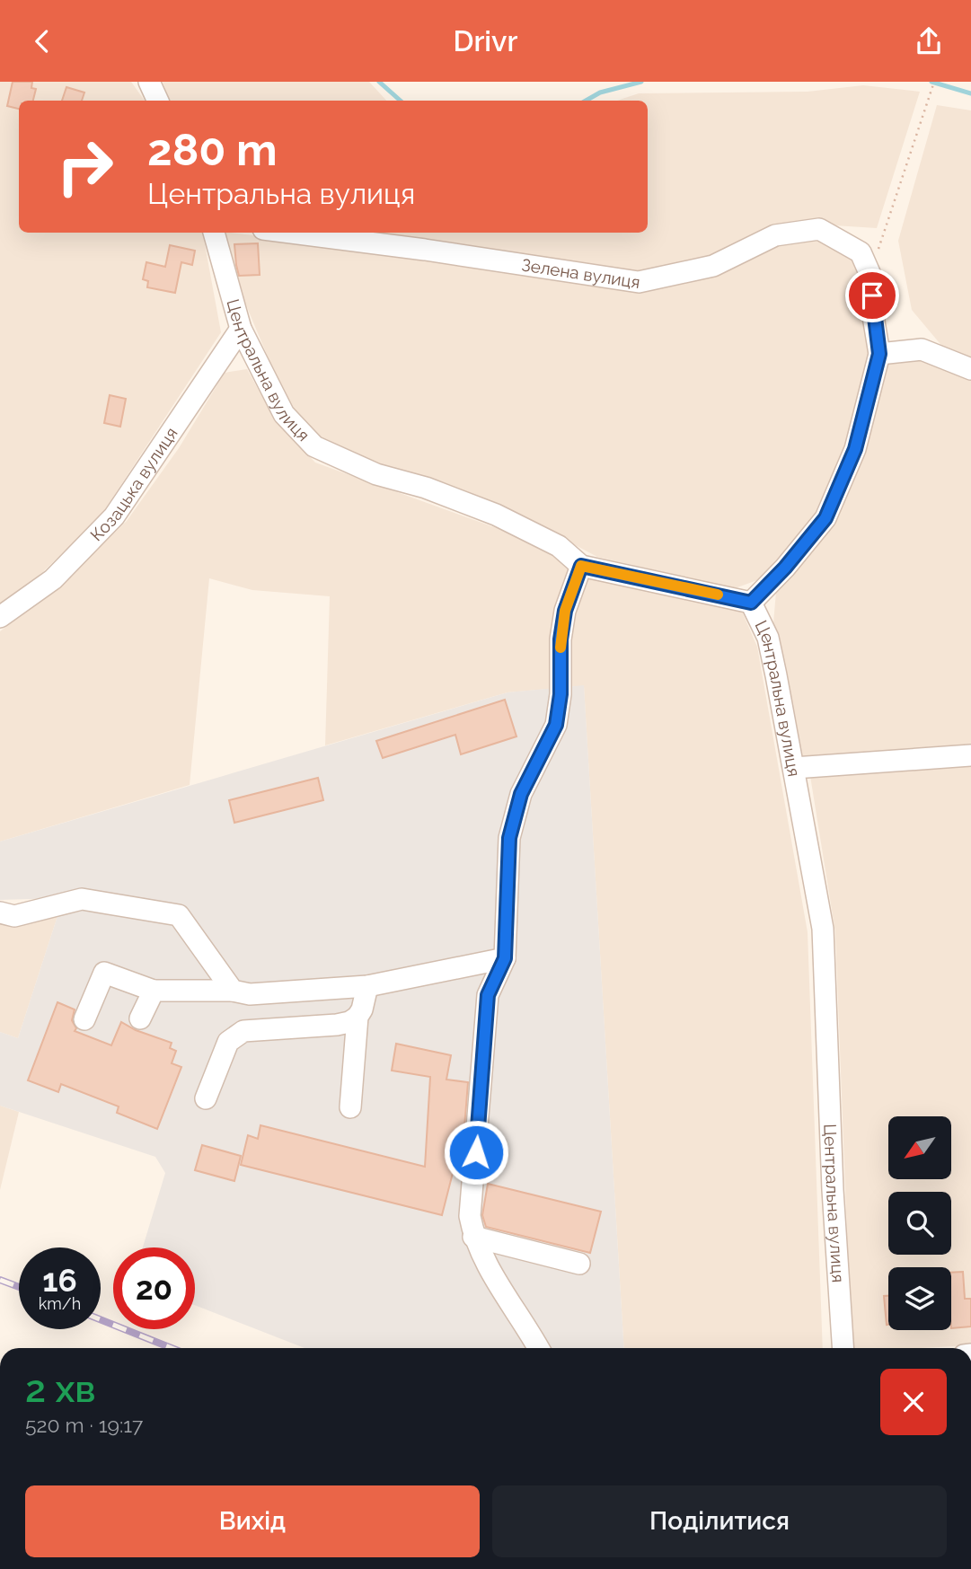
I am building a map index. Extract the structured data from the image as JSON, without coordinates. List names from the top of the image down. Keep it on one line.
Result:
{"streets":{"street":["Зелена вулиця","Центральна вулиця","Козацька вулиця"]},"crossings":[["Центральна вулиця","Козацька вулиця"]],"north":"bottom left","page":{"header":"Drivr","turn":["280 m","Центральна вулиця"],"speed":"16 km/h","limit":"20","heading":["2 хв","520 m · 19:17"],"buttons":["Вихід","Поділитися"]}}
